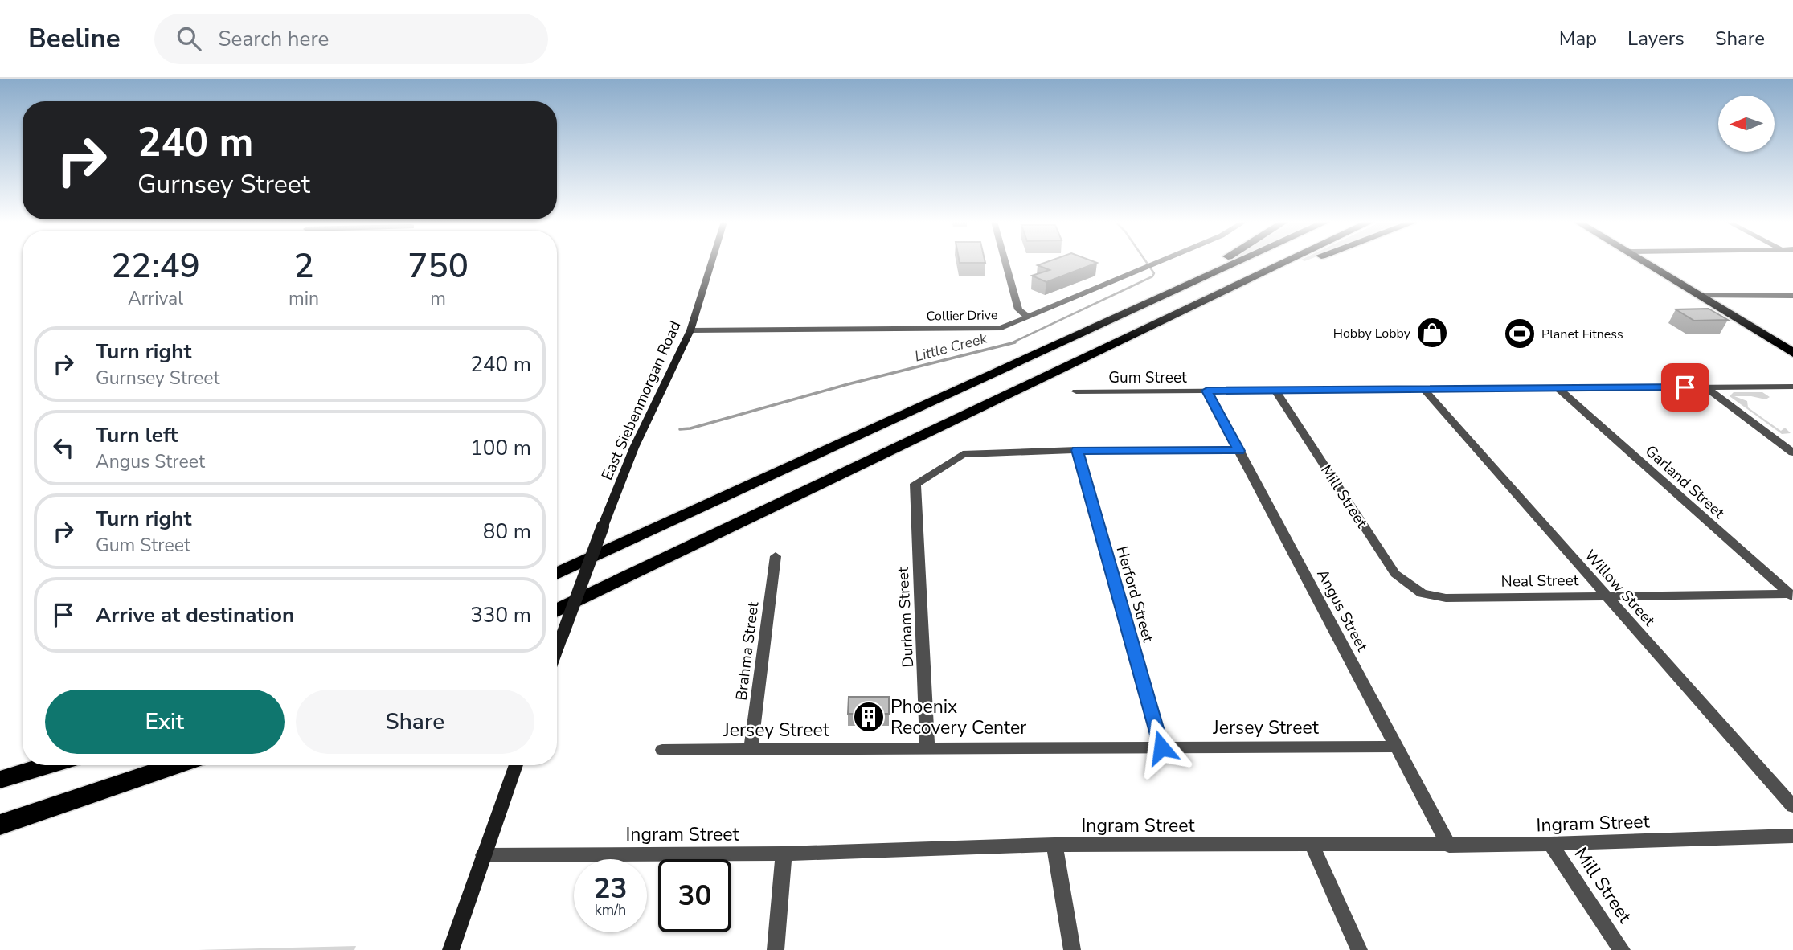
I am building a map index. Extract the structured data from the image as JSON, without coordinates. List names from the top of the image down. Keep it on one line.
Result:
{"streets":{"street":["Collier Drive","Gum Street","East Siebenmorgan Road","Garland Street","Mill Street","Neal Street","Willow Street","Herford Street","Angus Street","Durham Street","Brahma Street","Jersey Street","Ingram Street"]},"crossings":[["Collier Drive","East Siebenmorgan Road"],["Gum Street","Garland Street"],["Gum Street","Mill Street"],["Gum Street","Willow Street"],["Gum Street","Angus Street"],["Garland Street","Neal Street"],["Mill Street","Neal Street"],["Mill Street","Ingram Street"],["Neal Street","Willow Street"],["Herford Street","Durham Street"],["Herford Street","Jersey Street"],["Angus Street","Jersey Street"],["Angus Street","Ingram Street"],["Durham Street","Jersey Street"],["Brahma Street","Jersey Street"]],"water":["Little Creek"],"places":{"shop":["Hobby Lobby"],"sports":["Planet Fitness"],"building":["Phoenix Recovery Center"]},"north":"left","page":{"header":"Beeline","search":"Search here","nav":["Map","Layers","Share"],"turn":["240 m","Gurnsey Street"],"eta":["22:49","Arrival","2","min","750","m"],"list":[{"name":"Turn right","note":"Gurnsey Street","value":"240 m"},{"name":"Turn left","note":"Angus Street","value":"100 m"},{"name":"Turn right","note":"Gum Street","value":"80 m"},{"name":"Arrive at destination","value":"330 m"}],"buttons":["Exit","Share"],"speed":"23 km/h","limit":"30"}}
